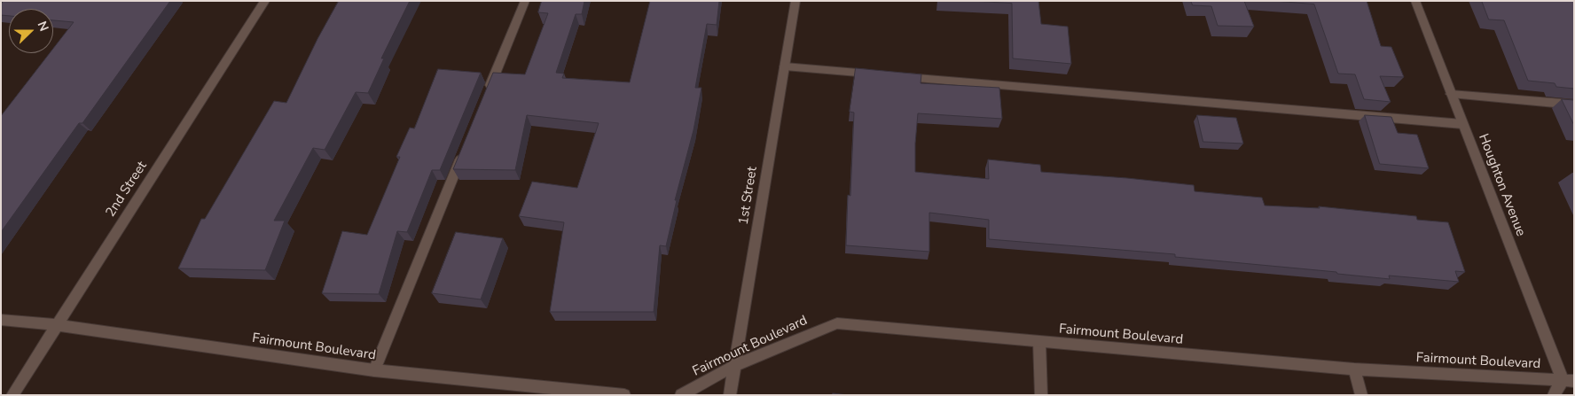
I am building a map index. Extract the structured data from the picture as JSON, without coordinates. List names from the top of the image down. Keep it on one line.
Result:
{"streets":{"street":["Houghton Avenue","2nd Street","1st Street","Fairmount Boulevard"]},"crossings":[["Houghton Avenue","Fairmount Boulevard"],["2nd Street","Fairmount Boulevard"],["1st Street","Fairmount Boulevard"]],"north":"right"}
